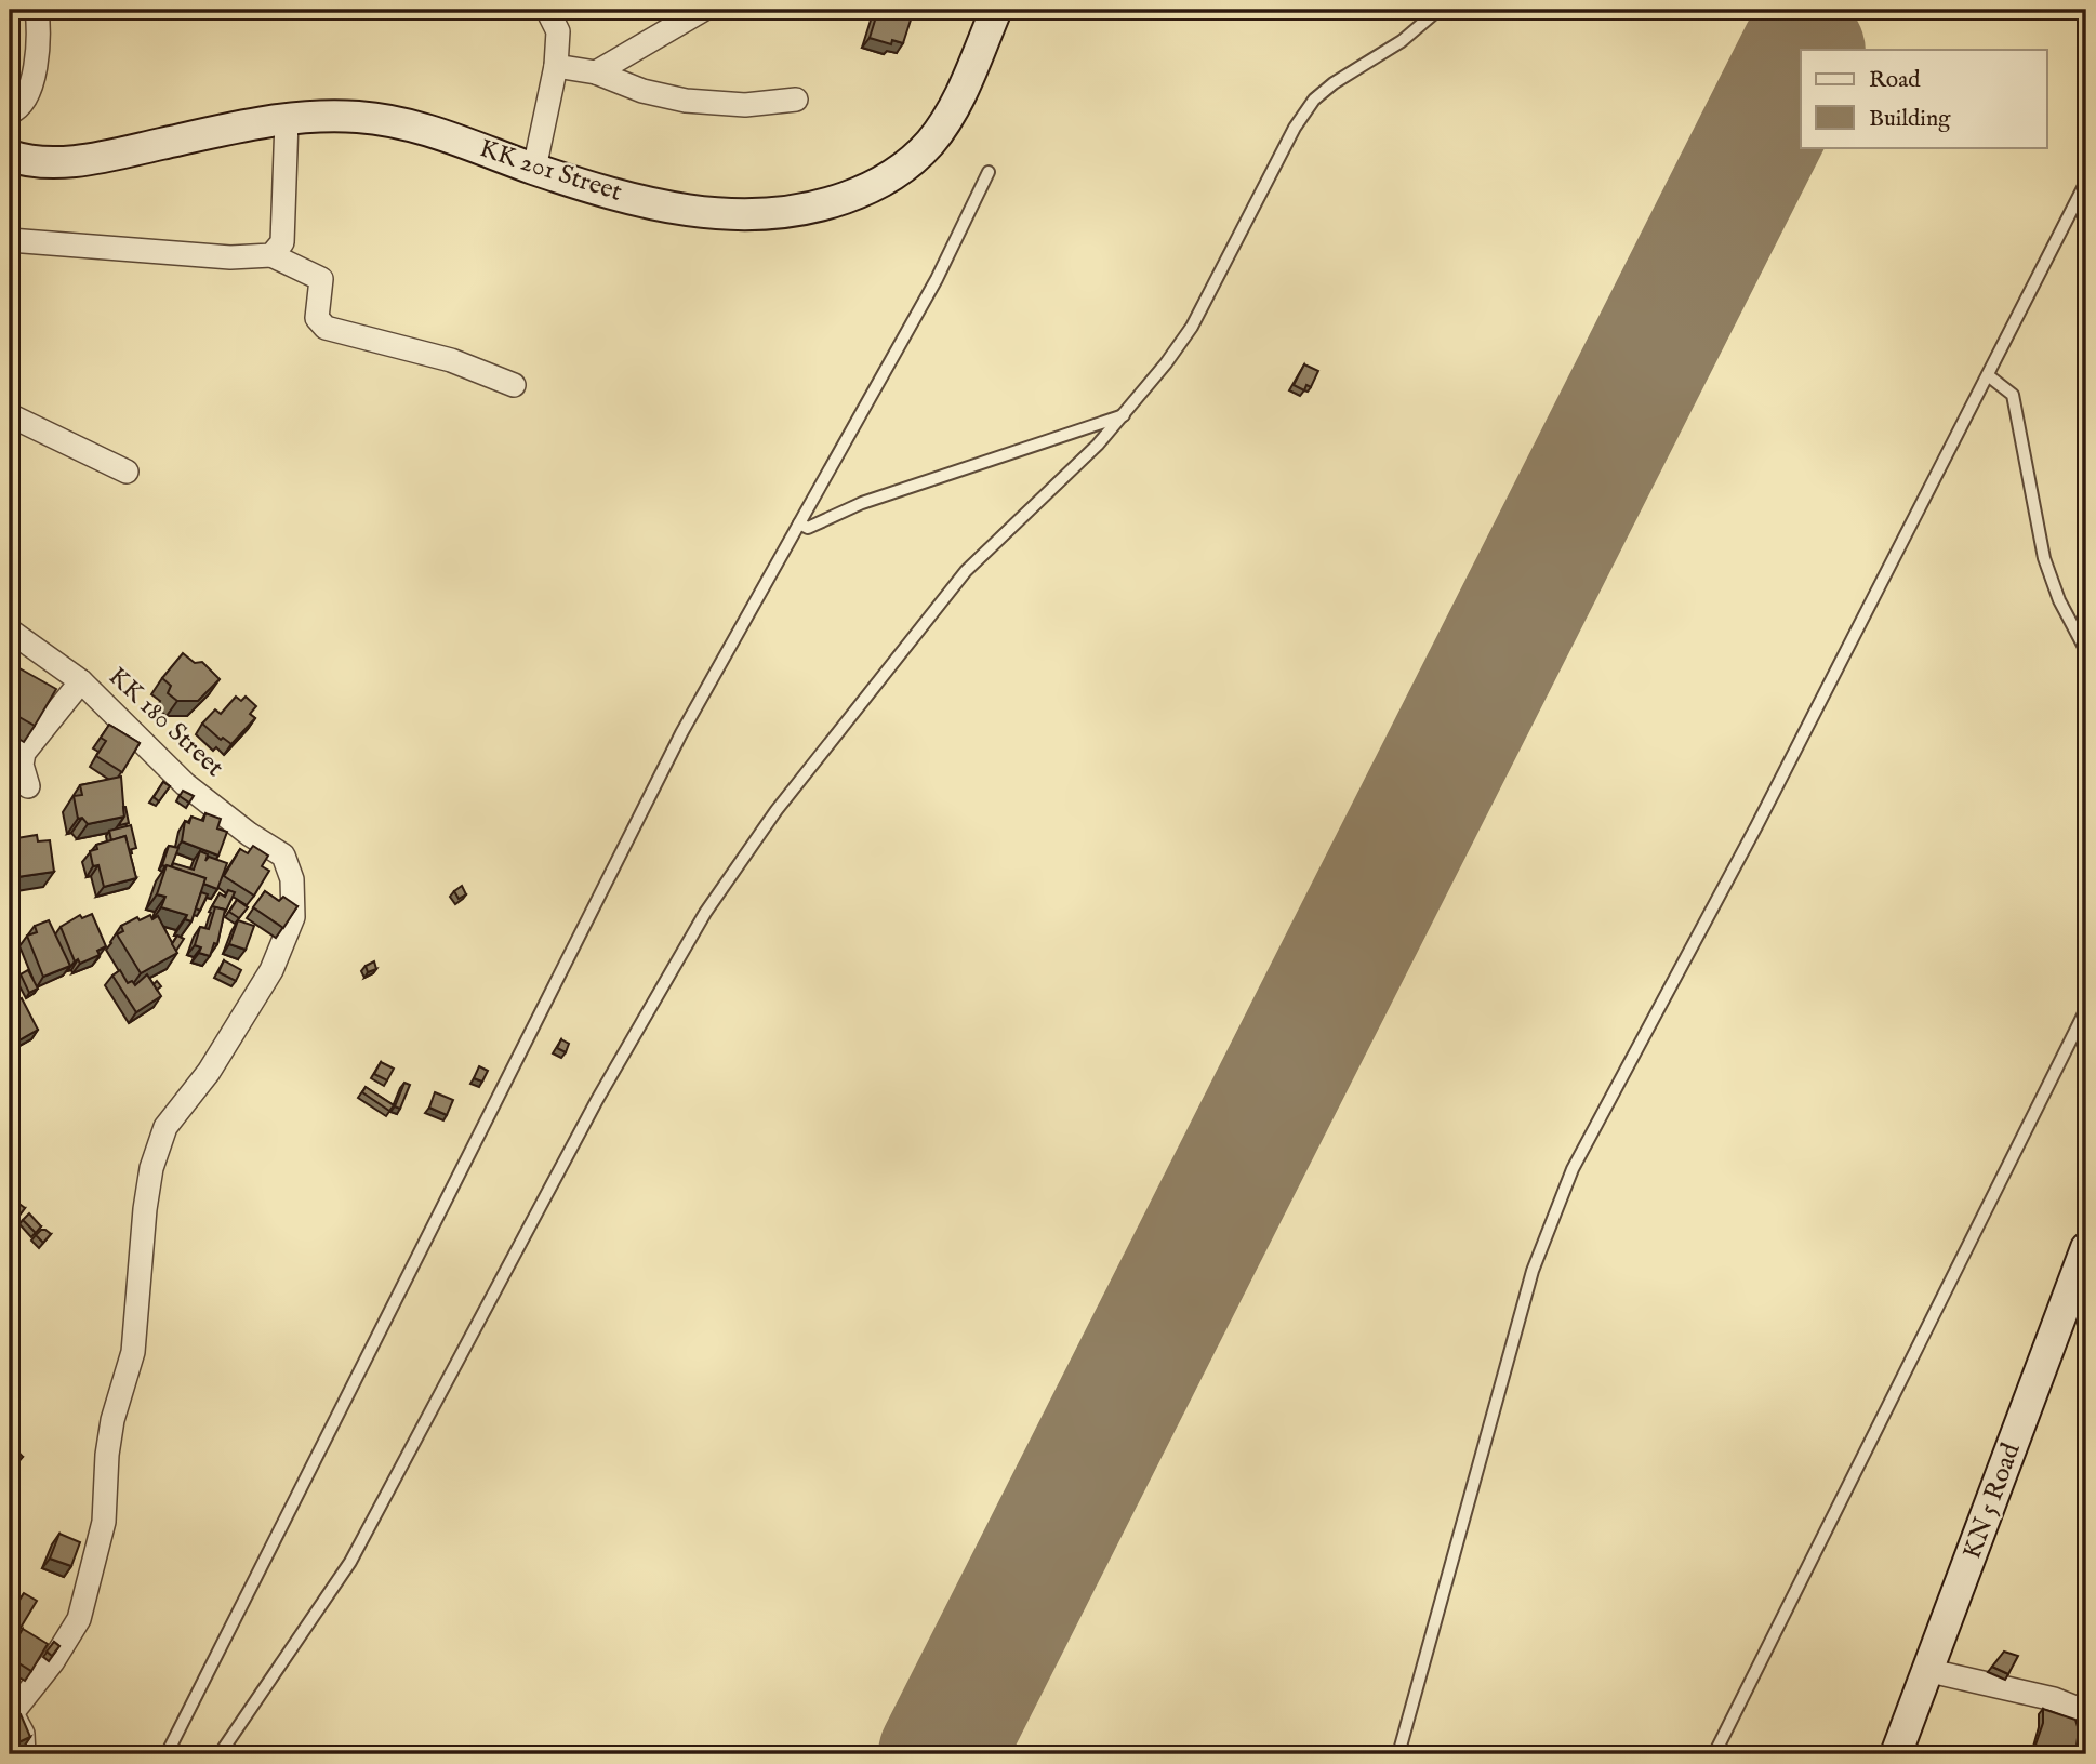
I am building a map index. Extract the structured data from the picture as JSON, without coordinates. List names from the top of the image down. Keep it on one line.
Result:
{"streets":{"main road":["KK 201 Street","KN 5 Road"],"street":["KK 180 Street"]},"legend":["Road","Building"]}
